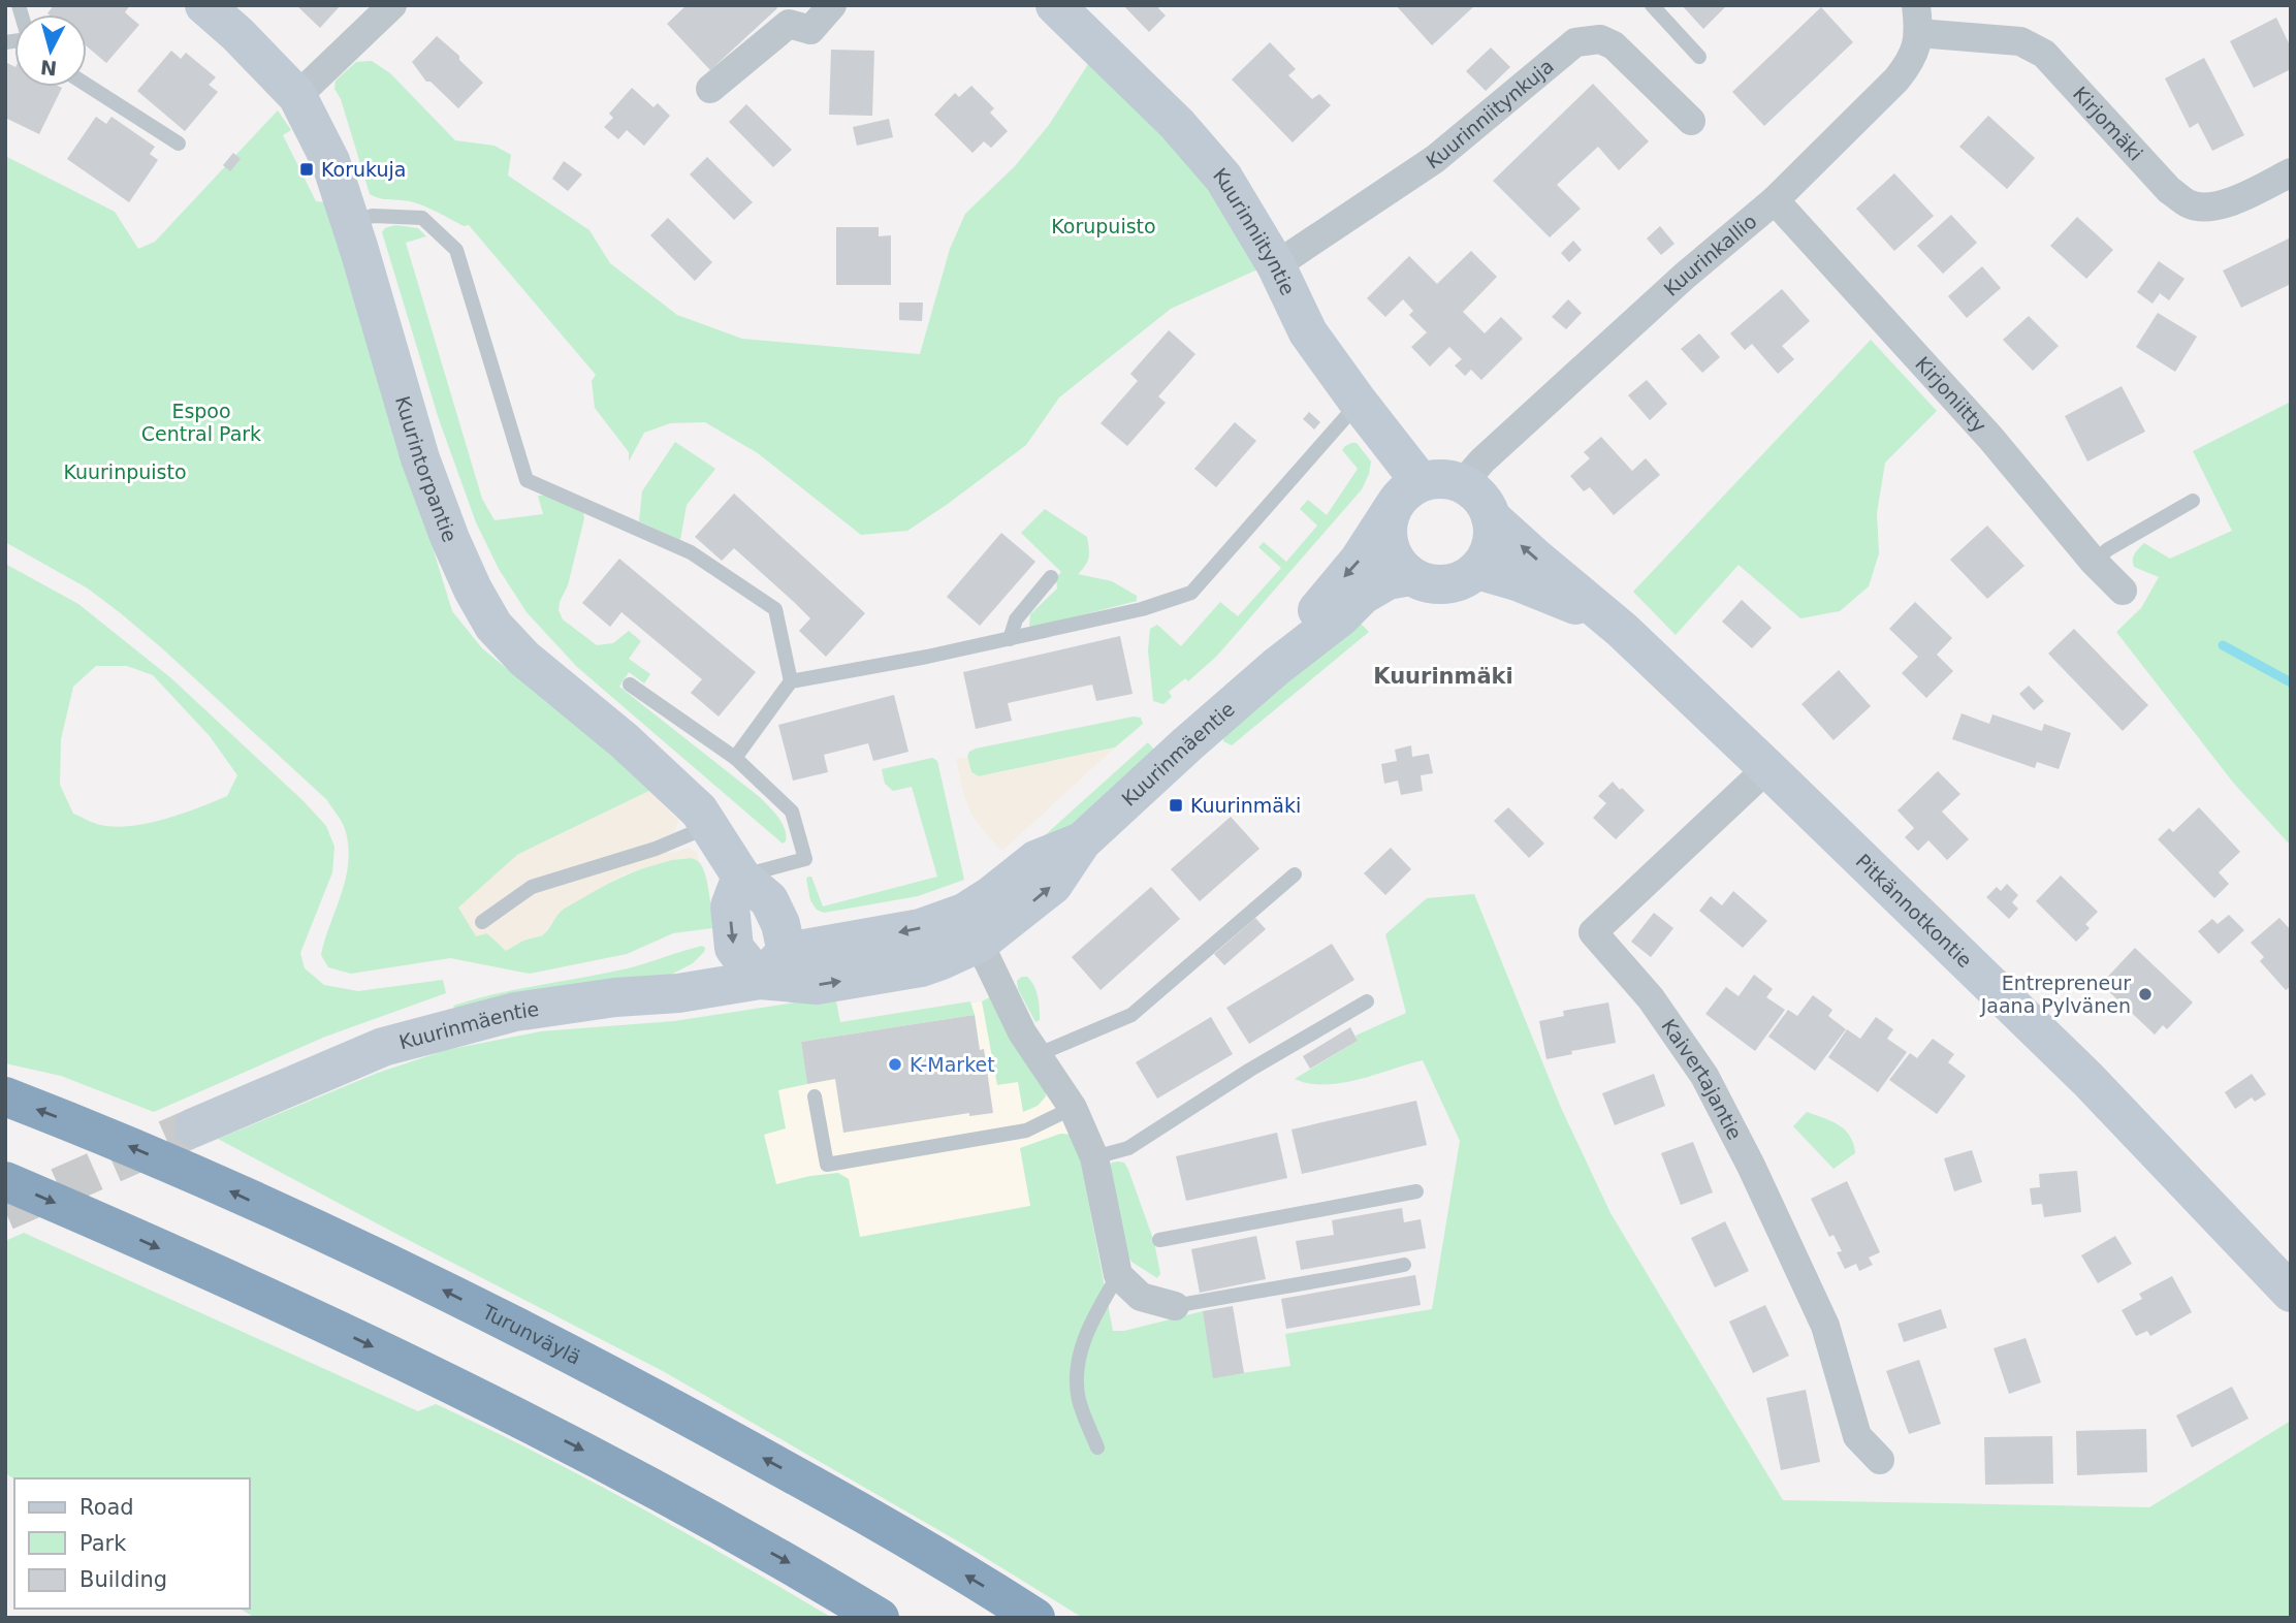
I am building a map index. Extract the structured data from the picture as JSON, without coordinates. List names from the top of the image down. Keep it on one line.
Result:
{"streets":{"highway":["Turunväylä"],"street":["Kuurinniitynkuja","Kirjomäki","Kuurinniityntie","Kuurinkallio","Kirjoniitty","Kuurintorpantie","Kuurinmäentie","Pitkännotkontie","Kaivertajantie"]},"crossings":[["Kuurinniitynkuja","Kuurinniityntie"],["Kirjomäki","Kuurinkallio"],["Kuurinniityntie","Kuurinkallio"],["Kuurinniityntie","Kuurinmäentie"],["Kuurinniityntie","Pitkännotkontie"],["Kuurinkallio","Kirjoniitty"],["Kuurinkallio","Kuurinmäentie"],["Kuurinkallio","Pitkännotkontie"],["Kuurintorpantie","Kuurinmäentie"],["Kuurinmäentie","Pitkännotkontie"],["Pitkännotkontie","Kaivertajantie"]],"districts":["Kuurinmäki"],"parks":["Korupuisto","Espoo Central Park","Kuurinpuisto"],"places":{"transit":["Korukuja","Kuurinmäki"],"other":["Entrepreneur Jaana Pylvänen","K-Market"]},"legend":["Road","Park","Building"],"north":"bottom"}
